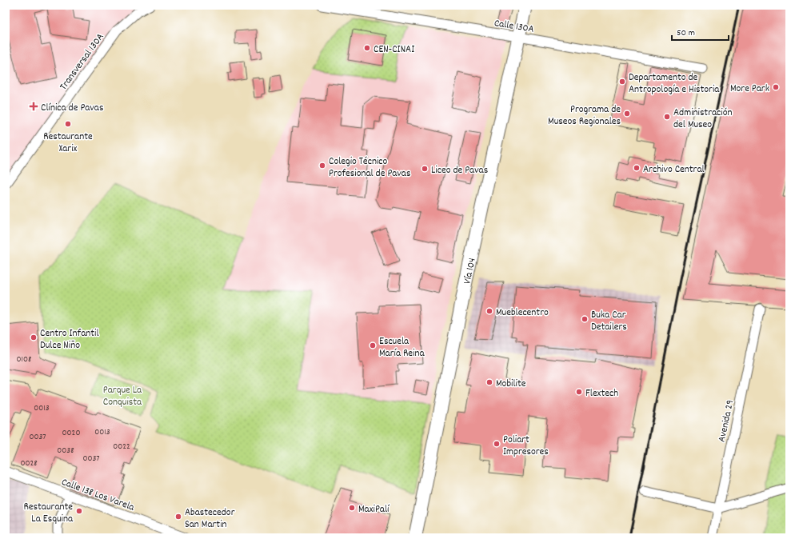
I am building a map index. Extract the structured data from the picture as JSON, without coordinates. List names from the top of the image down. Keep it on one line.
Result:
{"streets":{"main road":["Vía 104"],"street":["Calle 130A","Transversal 130A","Avenida 29","Calle 138 Los Varela"]},"crossings":[["Calle 130A","Vía 104"]],"parks":["Parque La Conquista"],"places":{"other":["CEN-CINAI","Departamento de Antropología e Historia","More Park","Programa de Museos Regionales","Administración del Museo","Restaurante Xarix","Colegio Técnico Profesional de Pavas","Archivo Central","Liceo de Pavas","Mueblecentro","Buka Car Detailers","Centro Infantil Dulce Niño","Escuela María Reina","Mobilite","Flextech","Poliart Impresores","MaxiPalí","Restaurante La Esquina","Abastecedor San Martin"],"health":["Clínica de Pavas"]},"house_numbers":["0108","0013","0013","0020","0037","0022","0038","0037","0028"],"scale_bar":"50 m"}
